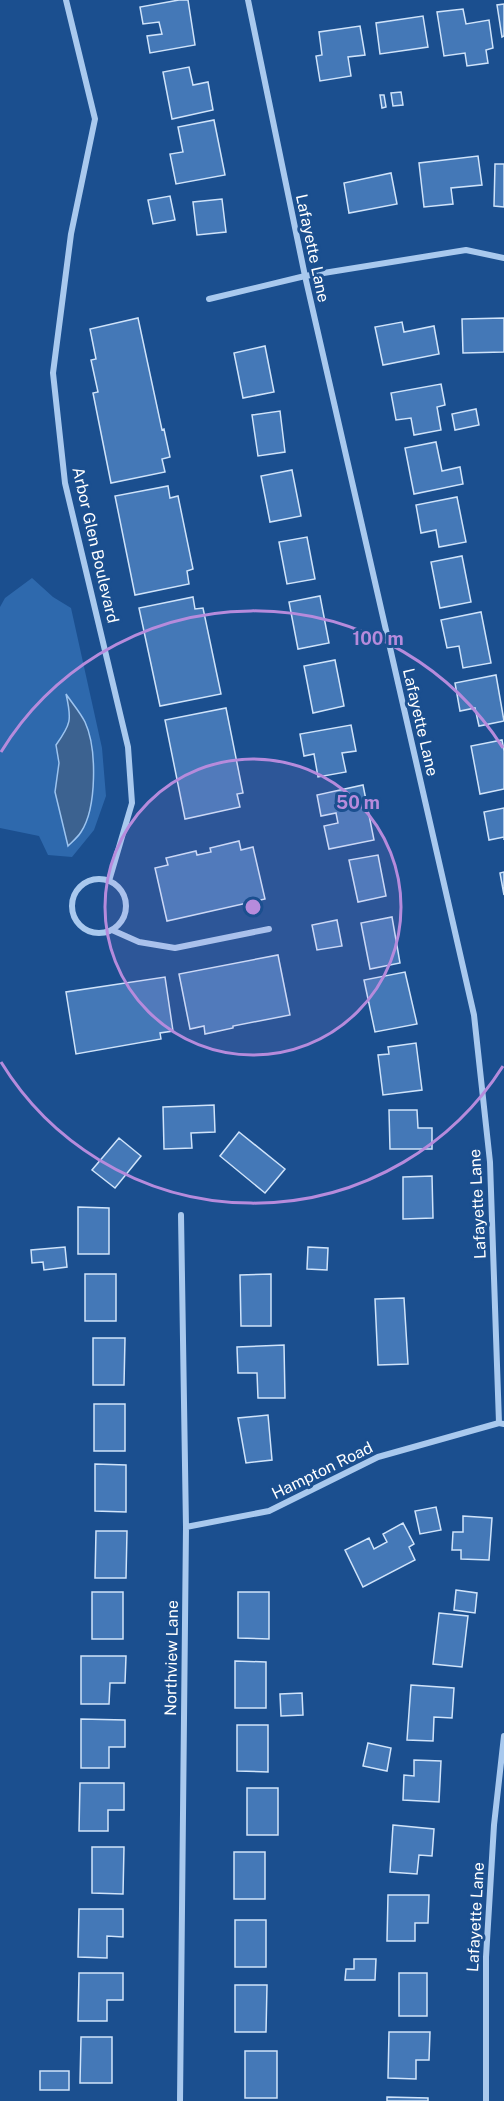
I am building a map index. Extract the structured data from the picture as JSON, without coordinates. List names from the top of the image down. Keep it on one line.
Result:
{"streets":{"street":["Lafayette Lane","Arbor Glen Boulevard","Hampton Road","Northview Lane"]},"crossings":[["Lafayette Lane","Hampton Road"],["Hampton Road","Northview Lane"]],"rings":["100 m","50 m"]}
